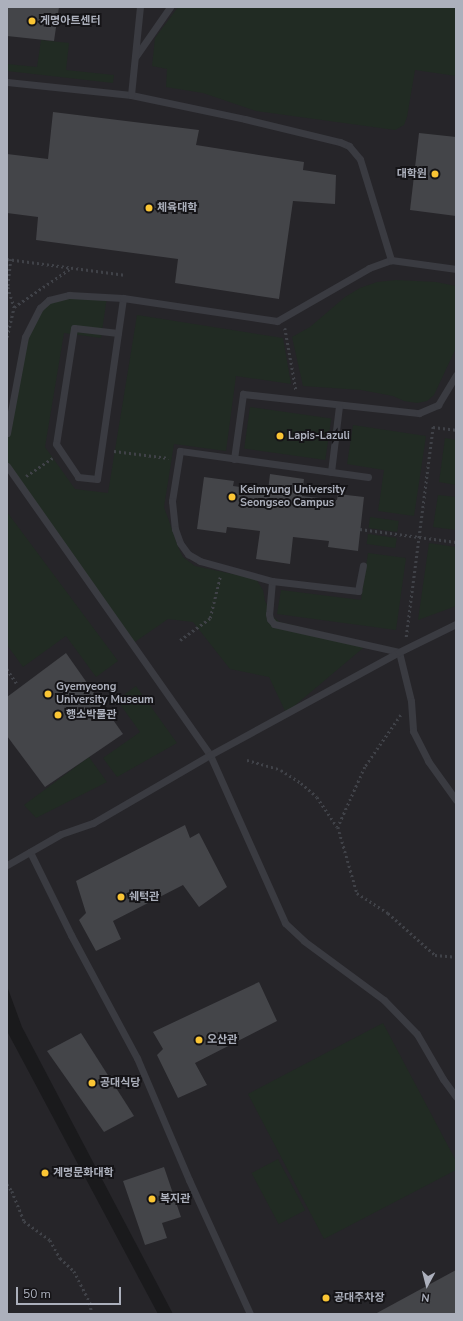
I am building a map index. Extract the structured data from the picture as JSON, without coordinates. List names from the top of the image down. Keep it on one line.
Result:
{"places":["게명아트센터","대학원","체육대학","Lapis-Lazuli","Keimyung University Seongseo Campus","Gyemyeong University Museum","행소박물관","쉐턱관","오산관","공대식당","계명문화대학","복지관","공대주차장"],"scale_bar":"50 m","north":"bottom"}
